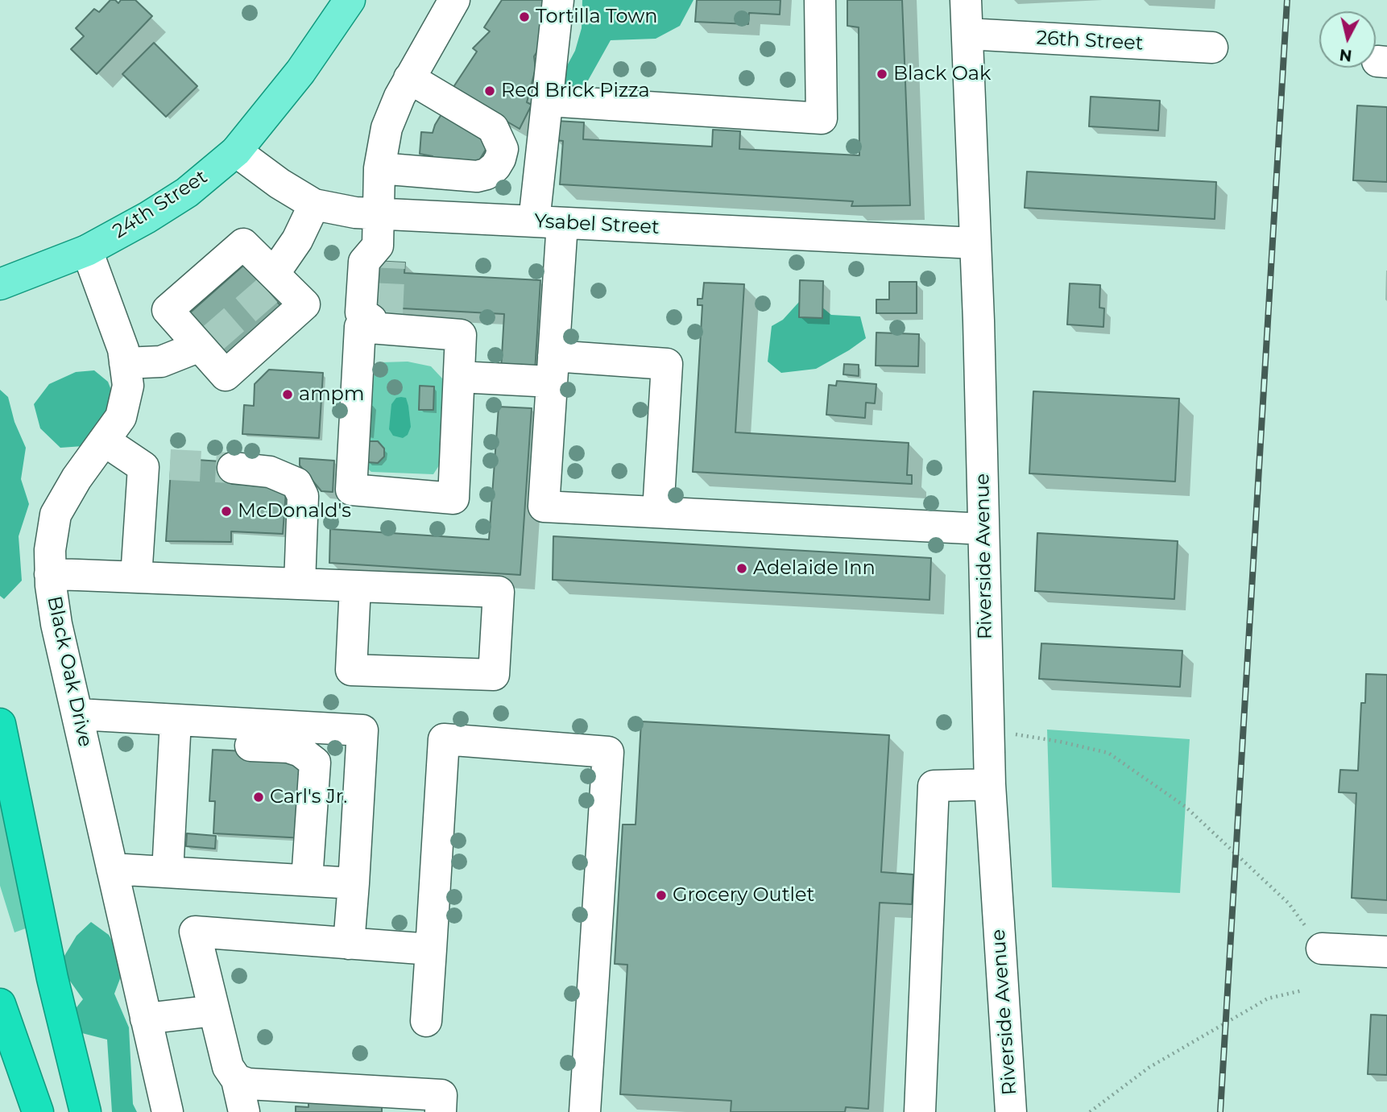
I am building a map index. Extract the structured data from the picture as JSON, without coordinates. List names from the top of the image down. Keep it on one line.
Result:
{"streets":{"main road":["24th Street"],"street":["26th Street","Ysabel Street","Riverside Avenue","Black Oak Drive"]},"crossings":[["26th Street","Riverside Avenue"],["24th Street","Ysabel Street"],["24th Street","Black Oak Drive"],["Ysabel Street","Riverside Avenue"]],"places":["Tortilla Town","Black Oak","Red Brick Pizza","ampm","McDonald's","Adelaide Inn","Carl's Jr.","Grocery Outlet"],"north":"bottom"}
